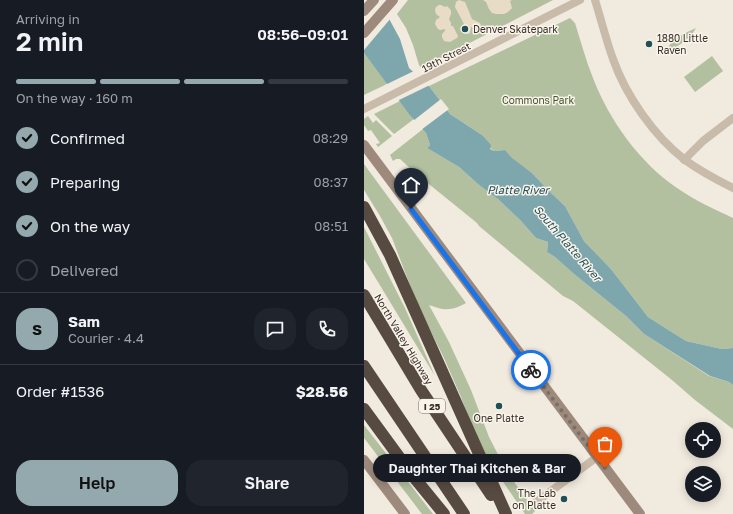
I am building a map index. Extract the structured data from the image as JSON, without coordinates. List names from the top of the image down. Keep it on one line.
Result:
{"streets":{"highway":["North Valley Highway","I 25"],"street":["19th Street"]},"water":["Platte River","South Platte River"],"parks":["Commons Park"],"places":["Denver Skatepark","1880 Little Raven","One Platte","Daughter Thai Kitchen & Bar","The Lab on Platte"],"page":{"heading":["2 min","Arriving in","08:56–09:01"],"panel":["Sam","Courier · 4.4","Order #1536","$28.56"],"bar":"On the way · 160 m","list":[["Confirmed","08:29"],["Preparing","08:37"],["On the way","08:51"],"Delivered"],"round":"S","buttons":["Help","Share"],"bubble":"Daughter Thai Kitchen & Bar"}}
